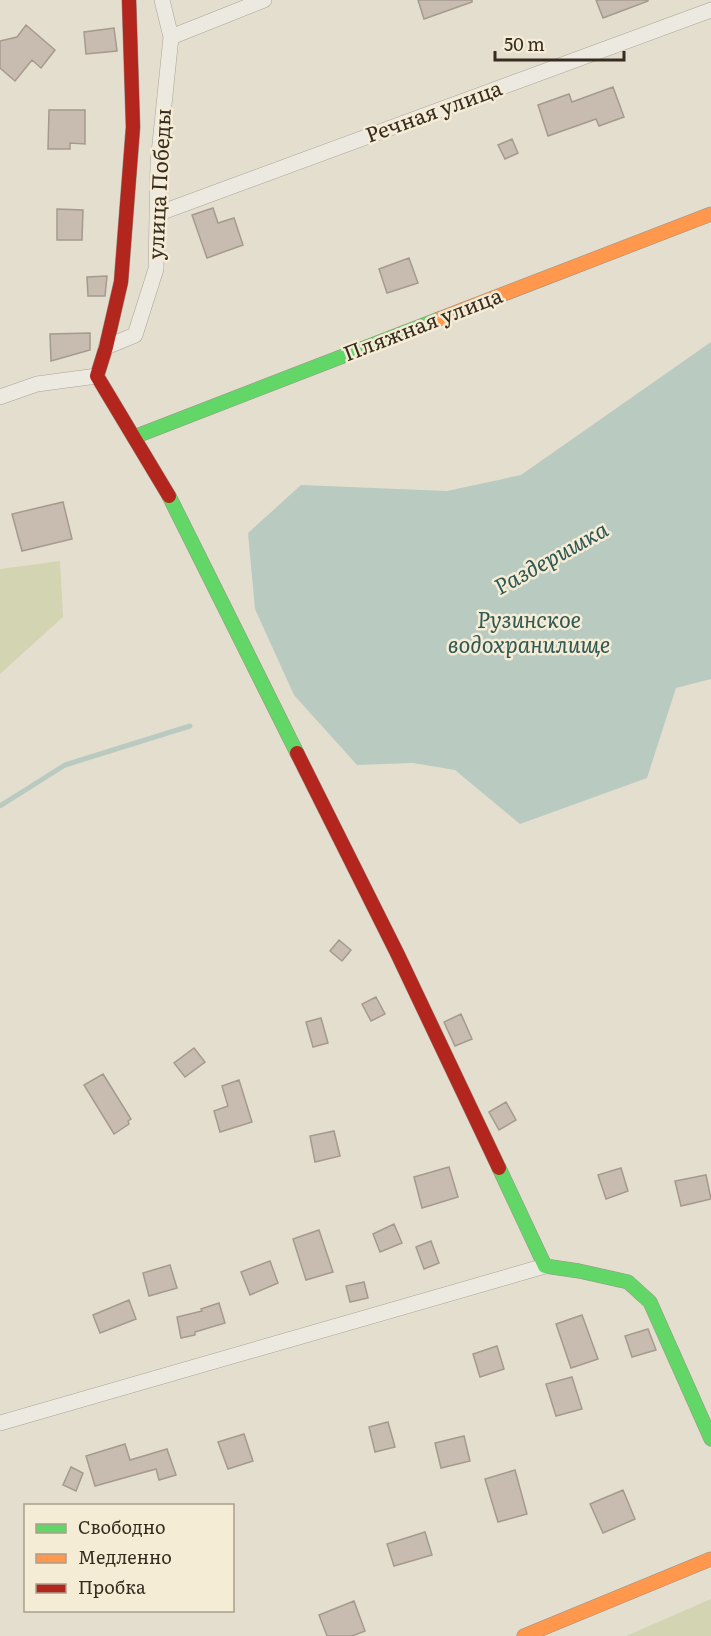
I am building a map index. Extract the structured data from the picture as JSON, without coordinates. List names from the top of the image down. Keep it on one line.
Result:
{"streets":{"street":["Речная улица","улица Победы","Пляжная улица"]},"crossings":[["Речная улица","улица Победы"]],"water":["Раздеришка","Рузинское водохранилище"],"legend":["Свободно","Медленно","Пробка"],"scale_bar":"50 m"}
